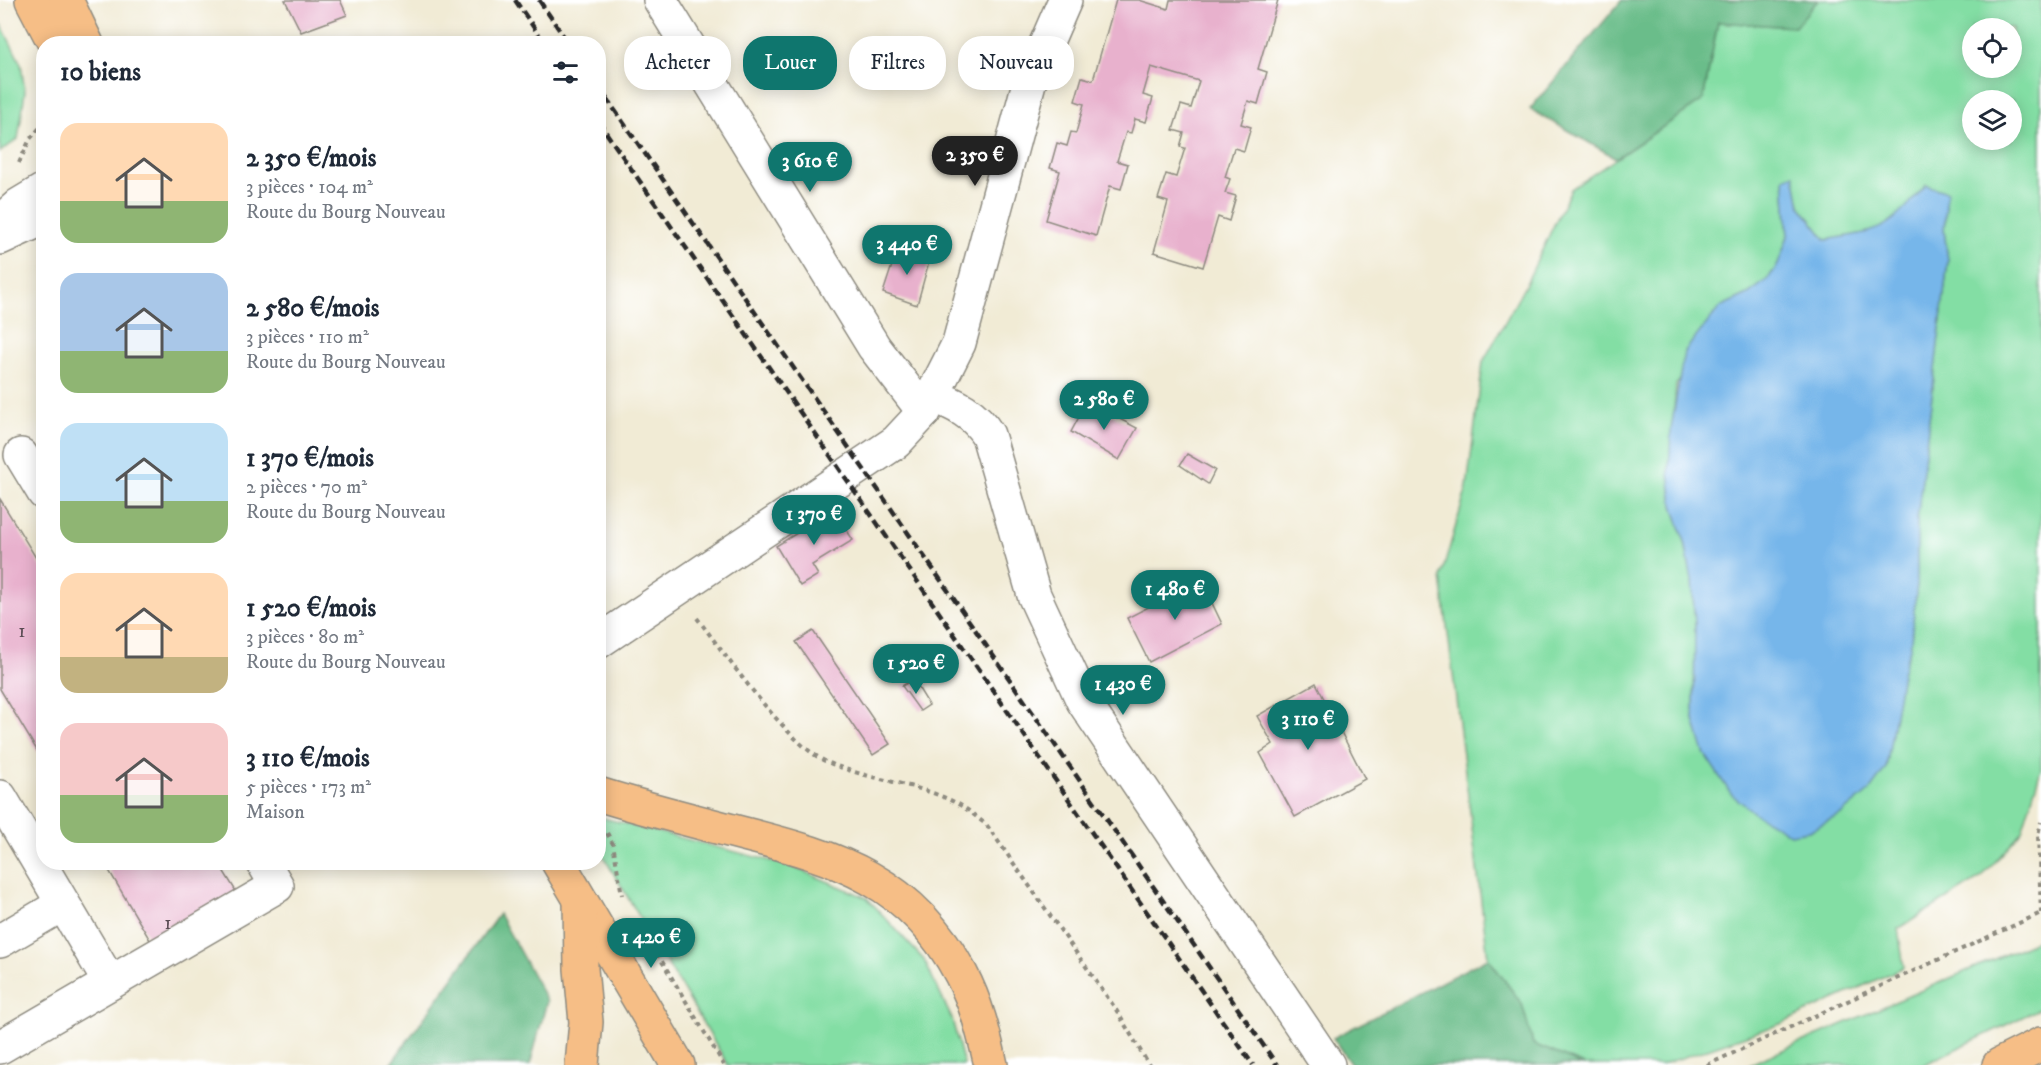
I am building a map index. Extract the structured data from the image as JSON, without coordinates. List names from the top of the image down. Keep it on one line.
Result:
{"house_numbers":["1","1"],"page":{"chip":["Acheter","Louer","Filtres","Nouveau"],"heading":"10 biens","list":[{"name":"2 350 €/mois","note":"3 pièces · 104 m² · Route du Bourg Nouveau"},{"name":"2 580 €/mois","note":"3 pièces · 110 m² · Route du Bourg Nouveau"},{"name":"1 370 €/mois","note":"2 pièces · 70 m² · Route du Bourg Nouveau"},{"name":"1 520 €/mois","note":"3 pièces · 80 m² · Route du Bourg Nouveau"},{"name":"3 110 €/mois","note":"5 pièces · 173 m² · Maison"}],"price":["2 350 €","3 610 €","3 440 €","2 580 €","1 370 €","1 480 €","1 520 €","1 430 €","3 110 €","1 420 €"]}}
